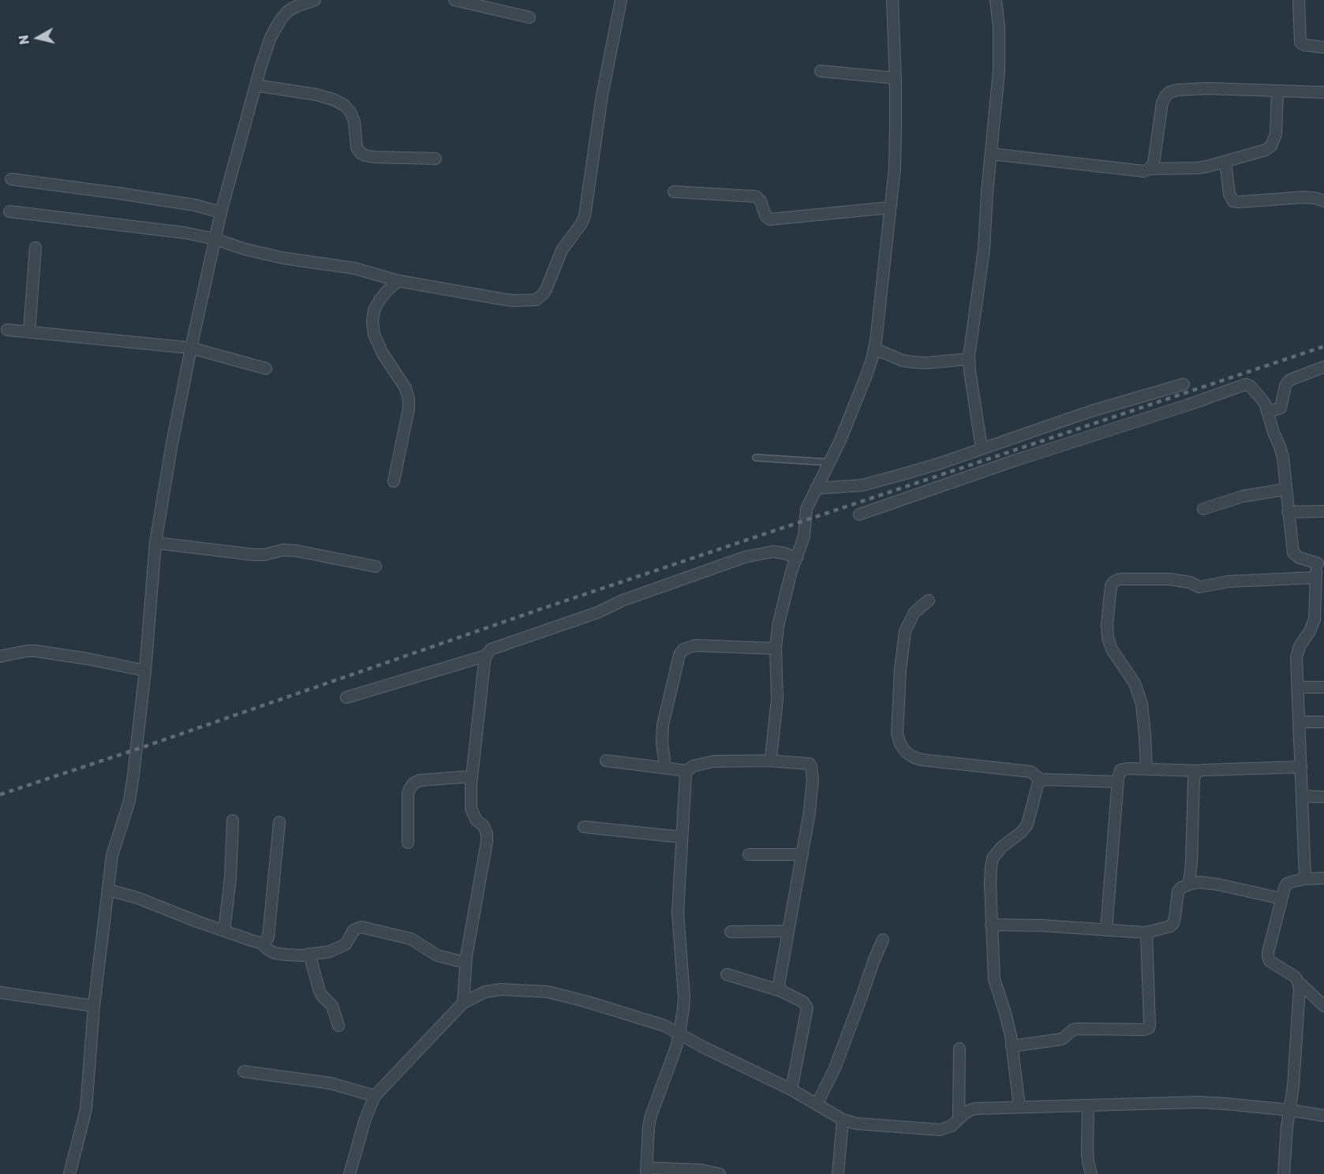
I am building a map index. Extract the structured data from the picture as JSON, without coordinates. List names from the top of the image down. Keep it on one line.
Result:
{"north":"left"}
